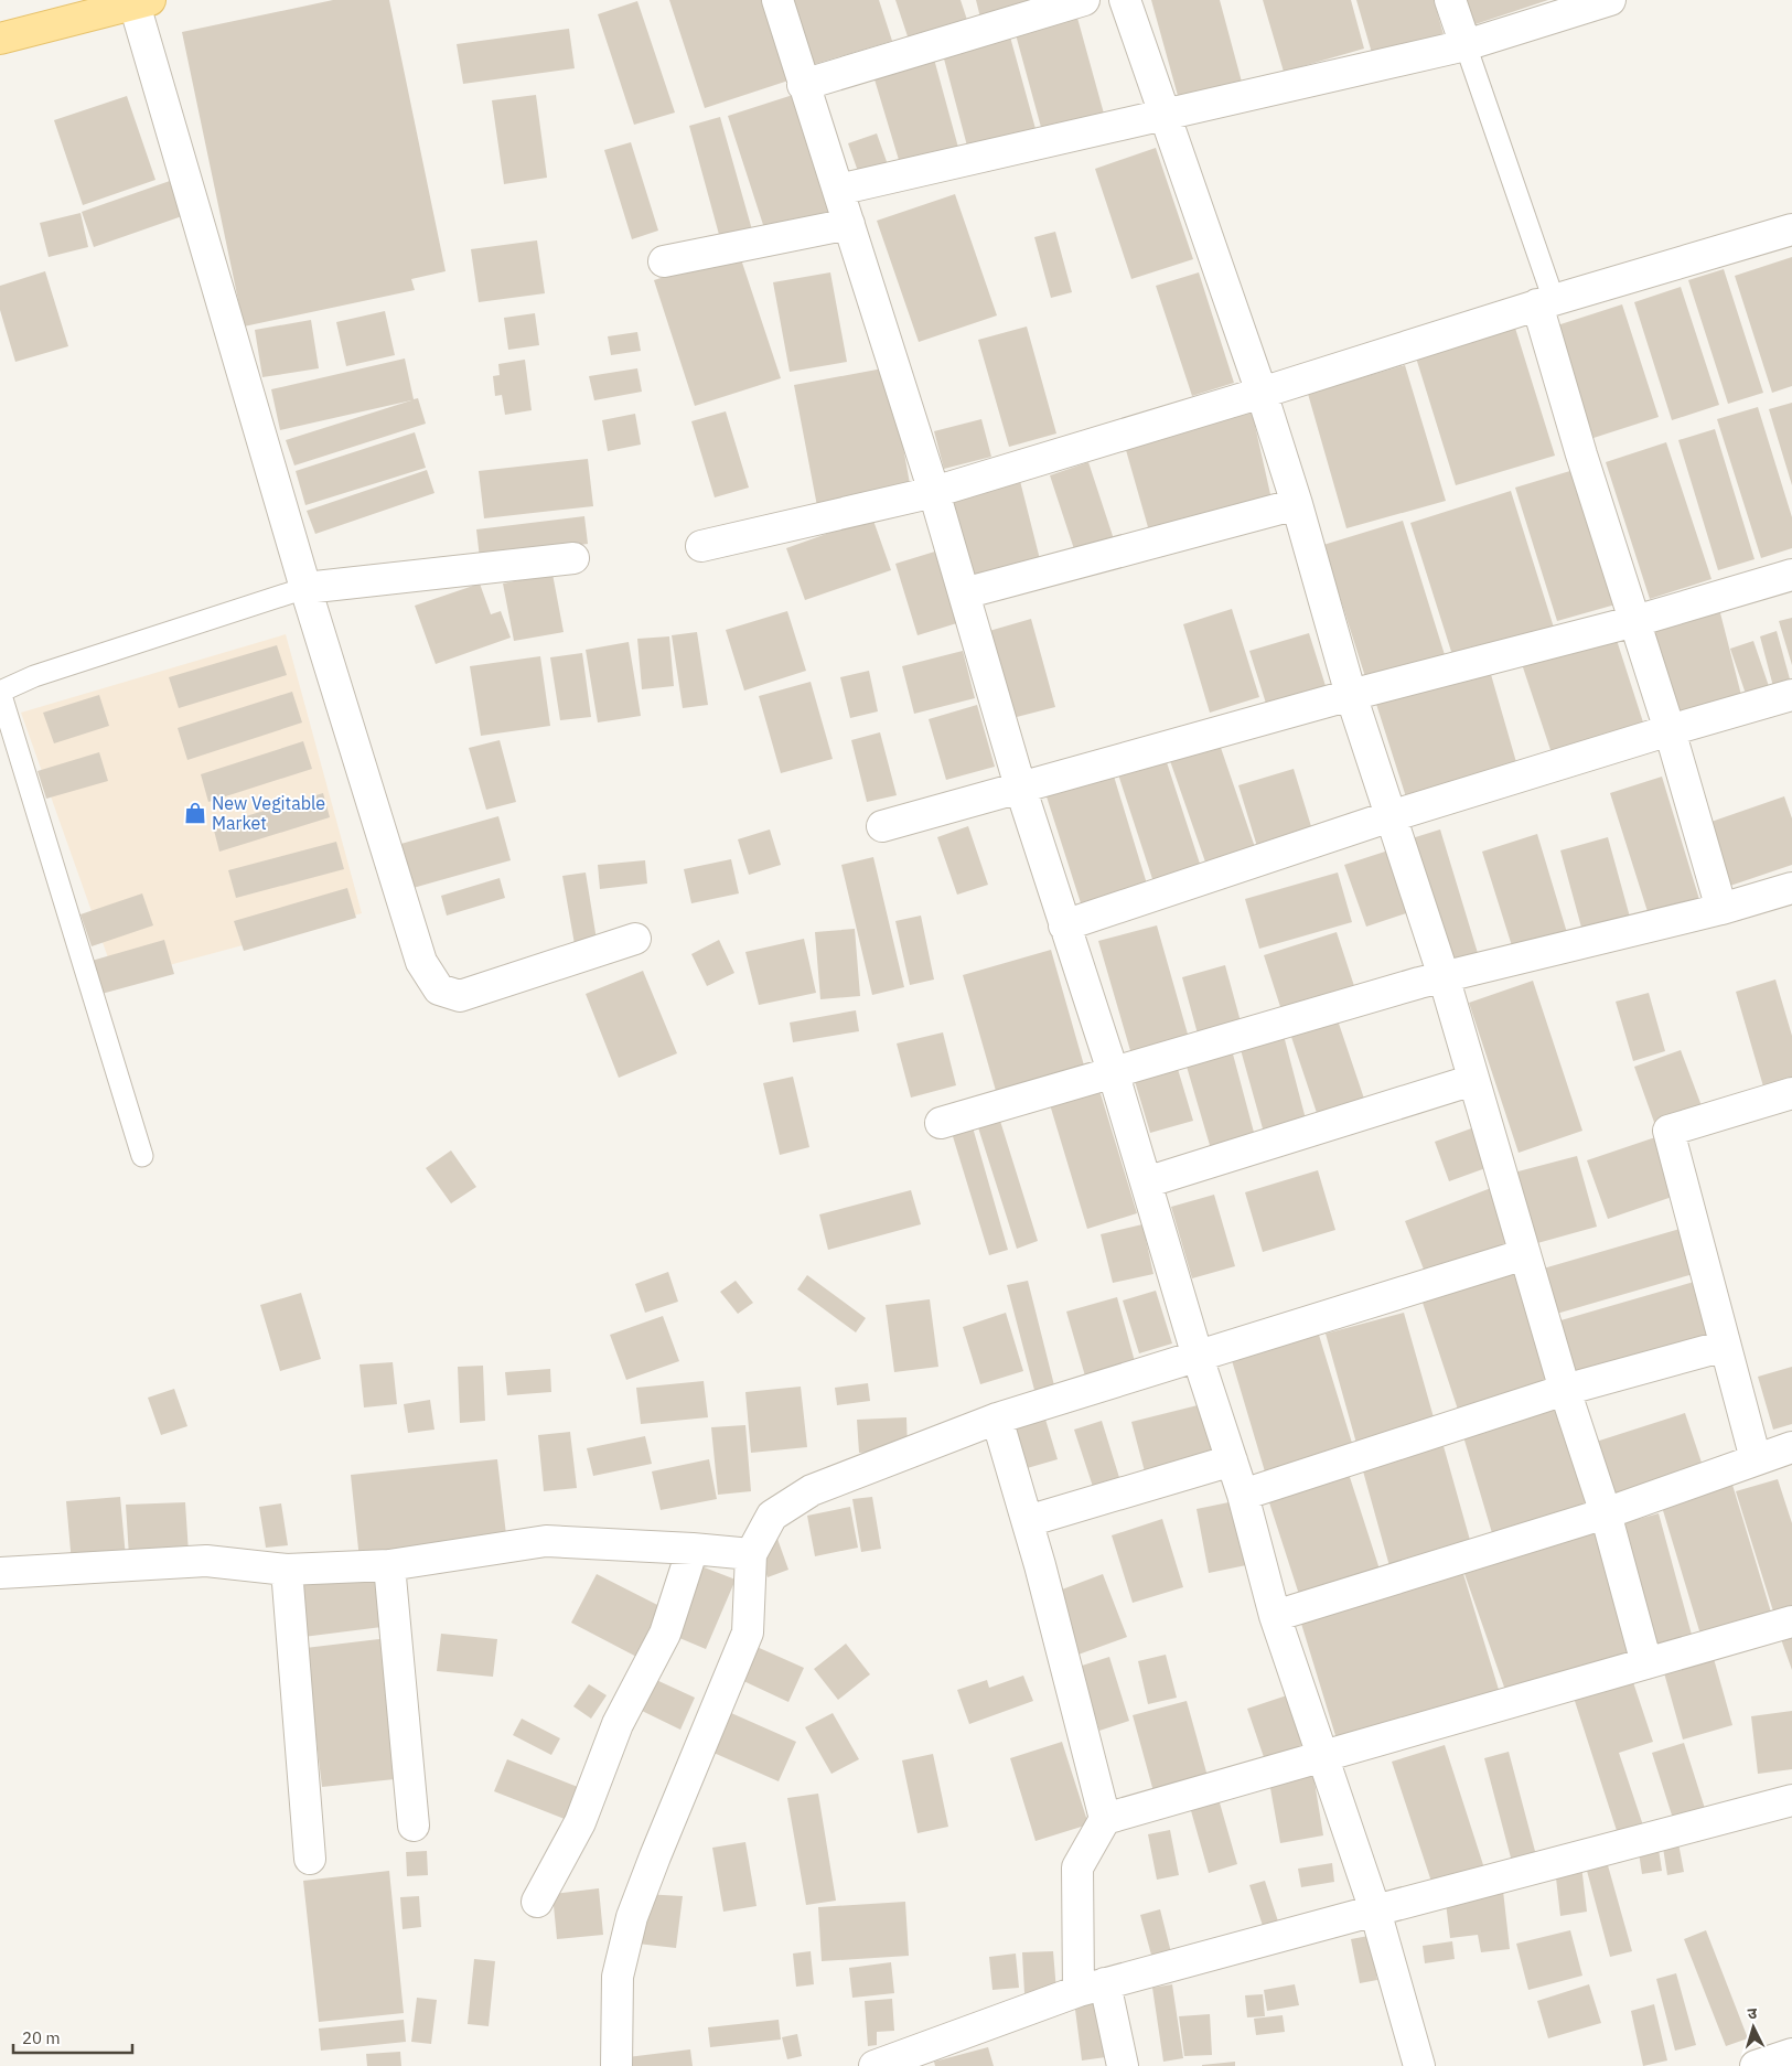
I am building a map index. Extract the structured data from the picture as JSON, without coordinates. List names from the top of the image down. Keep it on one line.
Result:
{"places":{"shop":["New Vegitable Market"]},"scale_bar":"20 m","north":"top"}
